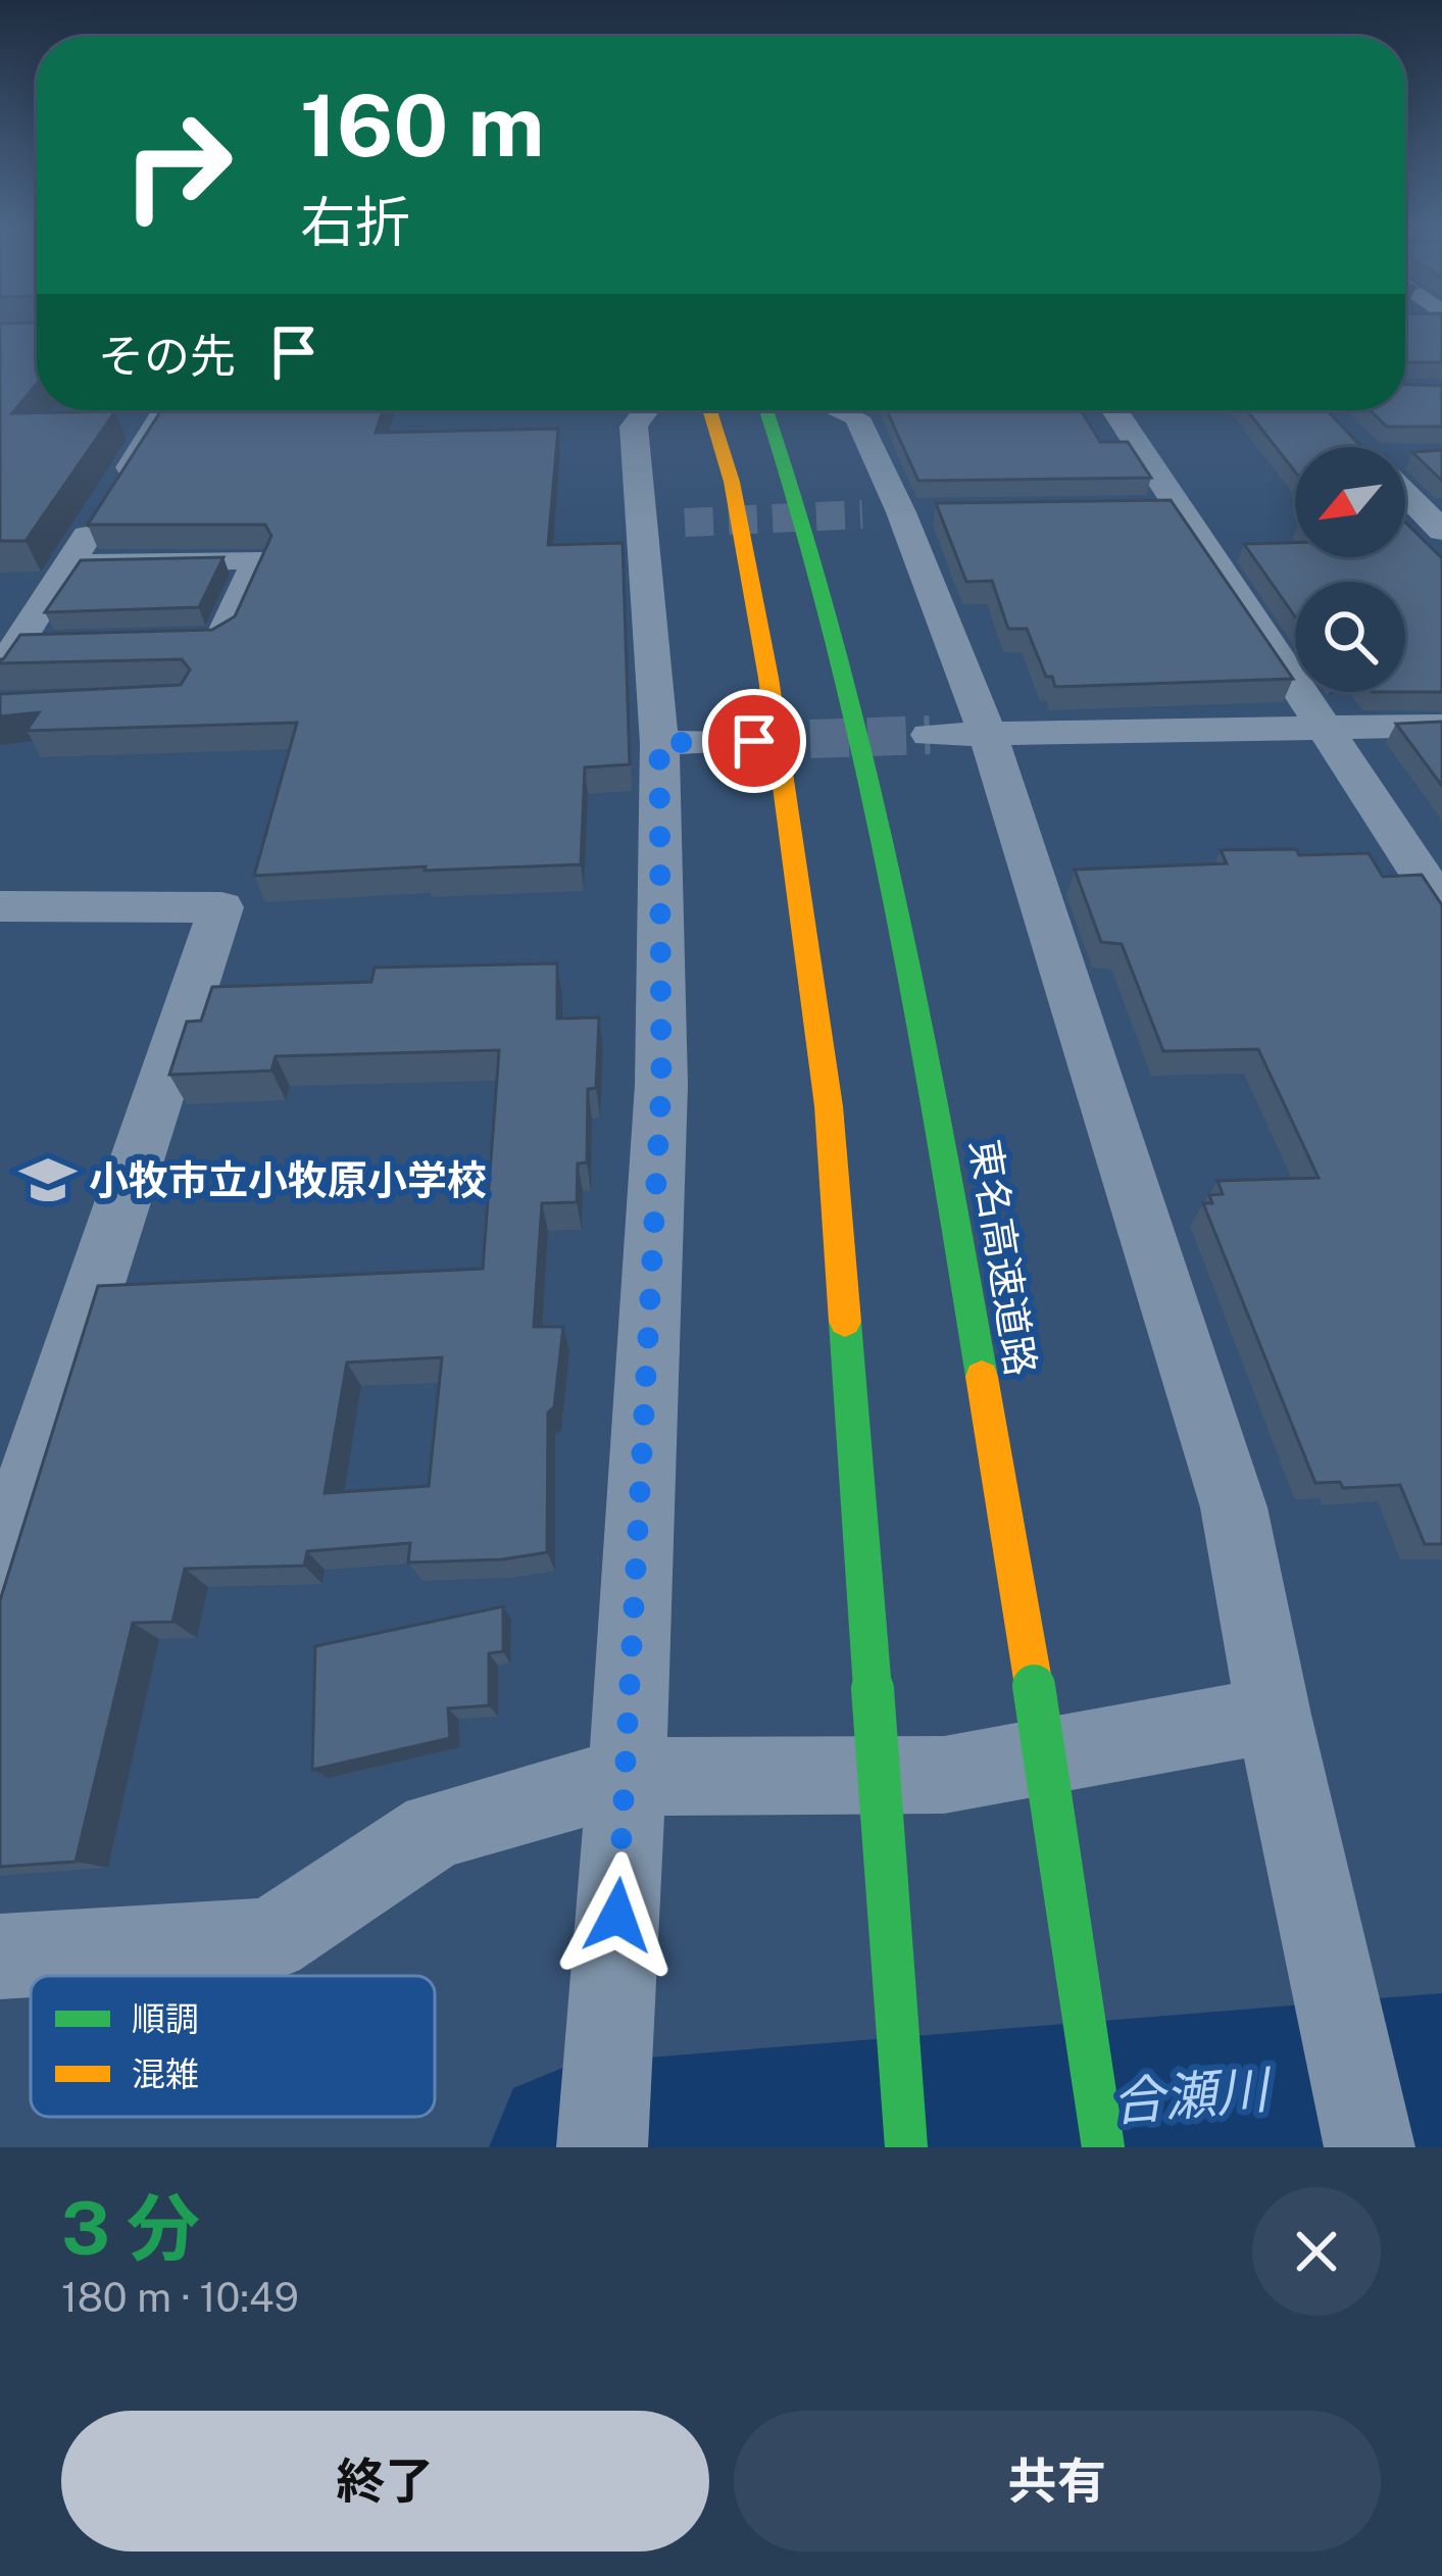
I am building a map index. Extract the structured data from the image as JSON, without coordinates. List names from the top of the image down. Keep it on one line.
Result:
{"streets":{"highway":["東名高速道路"]},"water":["合瀬川"],"places":{"school or university":["小牧市立小牧原小学校"]},"legend":["順調","混雑"],"north":"bottom left","page":{"turn":["160 m","右折"],"then":"その先","heading":["3 分","180 m · 10:49"],"buttons":["終了","共有"]}}
